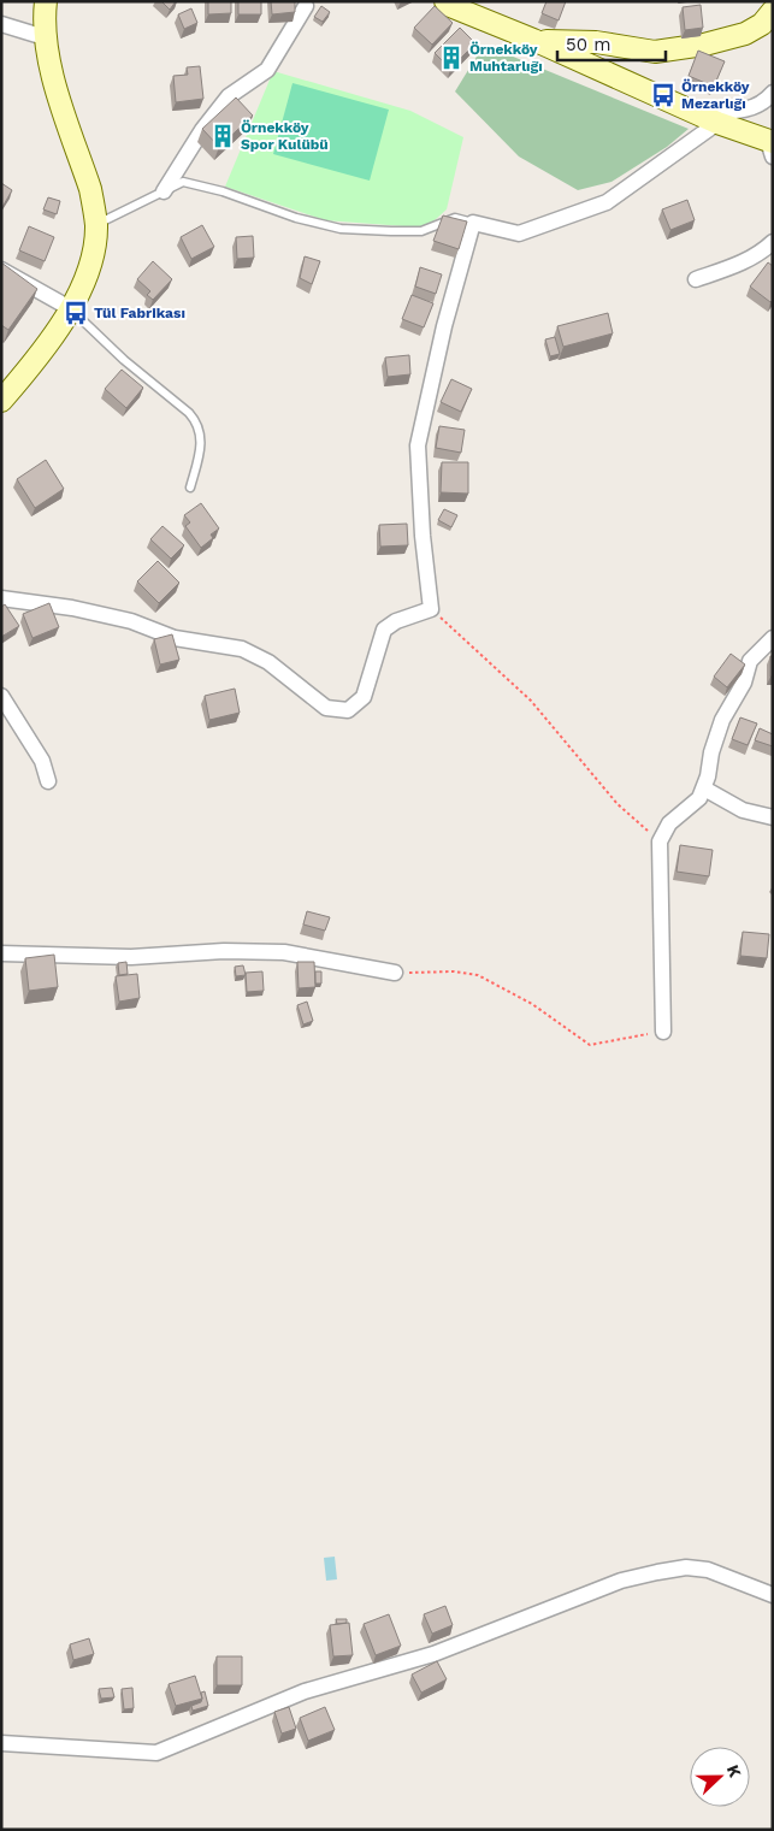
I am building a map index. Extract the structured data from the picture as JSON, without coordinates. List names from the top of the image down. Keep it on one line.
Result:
{"places":{"building":["Örnekköy Muhtarlığı","Örnekköy Spor Kulübü"],"bus stop":["Örnekköy Mezarlığı","Tül Fabrikası"]},"scale_bar":"50 m","north":"right"}
